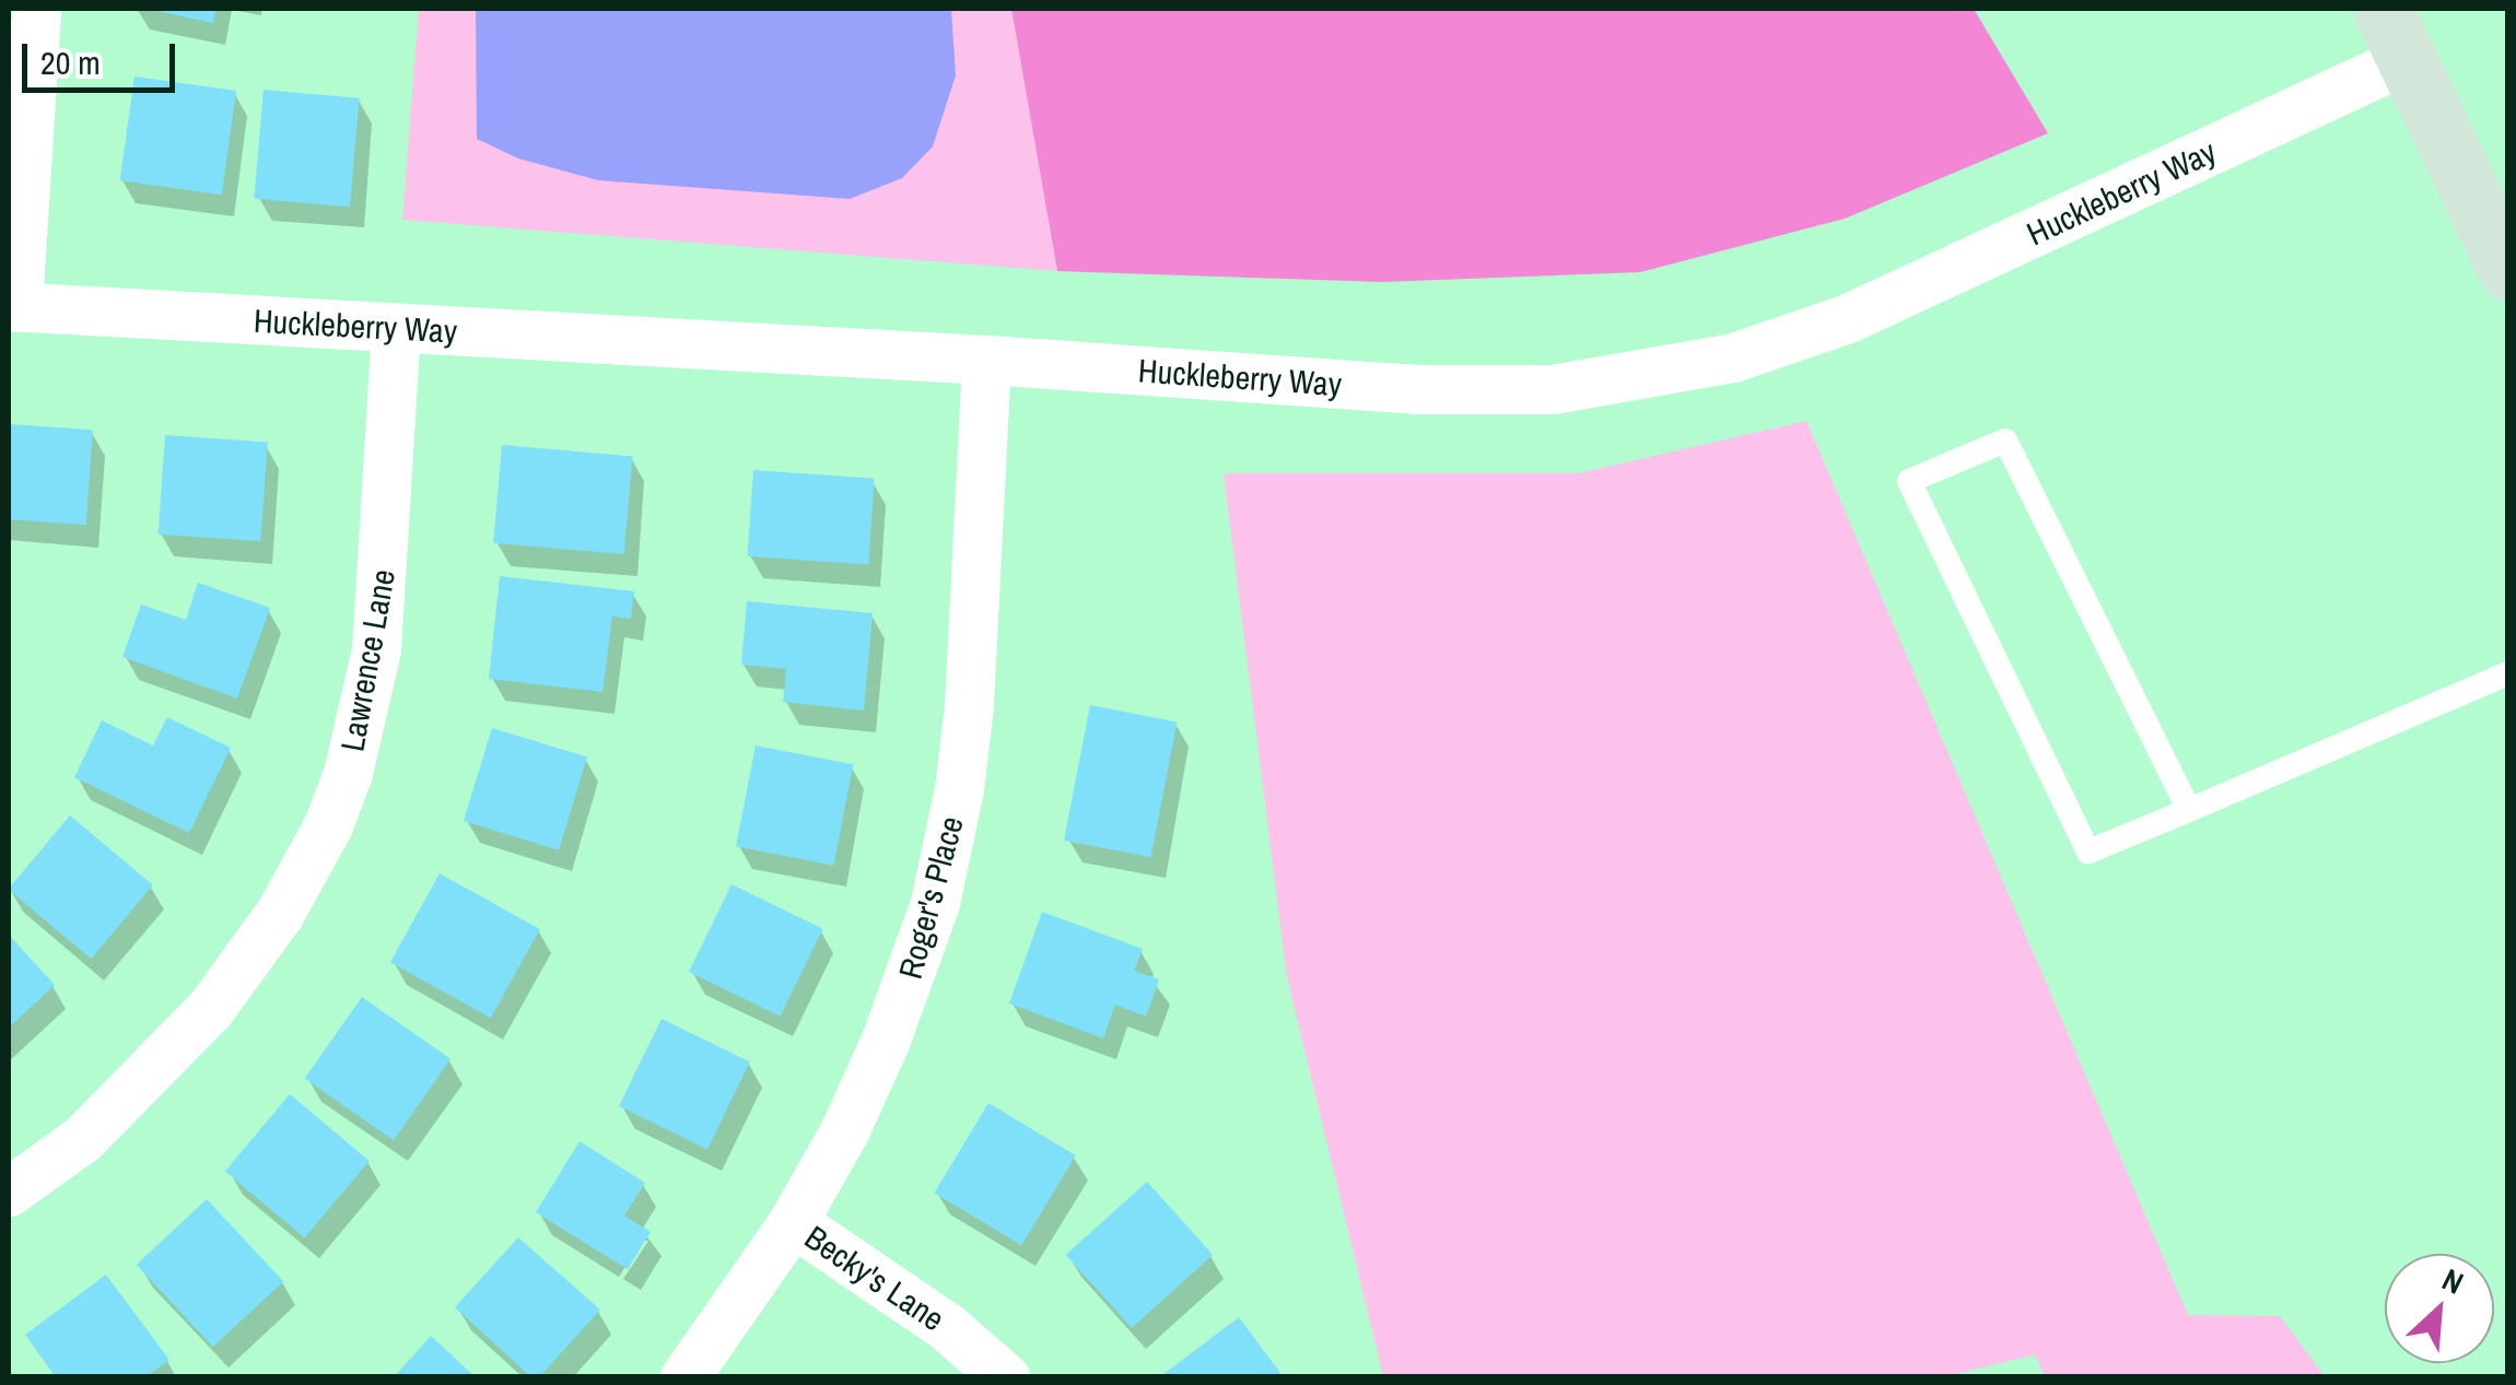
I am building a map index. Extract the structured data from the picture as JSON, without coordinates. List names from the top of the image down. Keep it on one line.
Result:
{"streets":{"street":["Huckleberry Way","Lawrence Lane","Roger's Place","Becky's Lane"]},"crossings":[["Huckleberry Way","Lawrence Lane"],["Huckleberry Way","Roger's Place"],["Roger's Place","Becky's Lane"]],"scale_bar":"20 m","north":"top right"}
